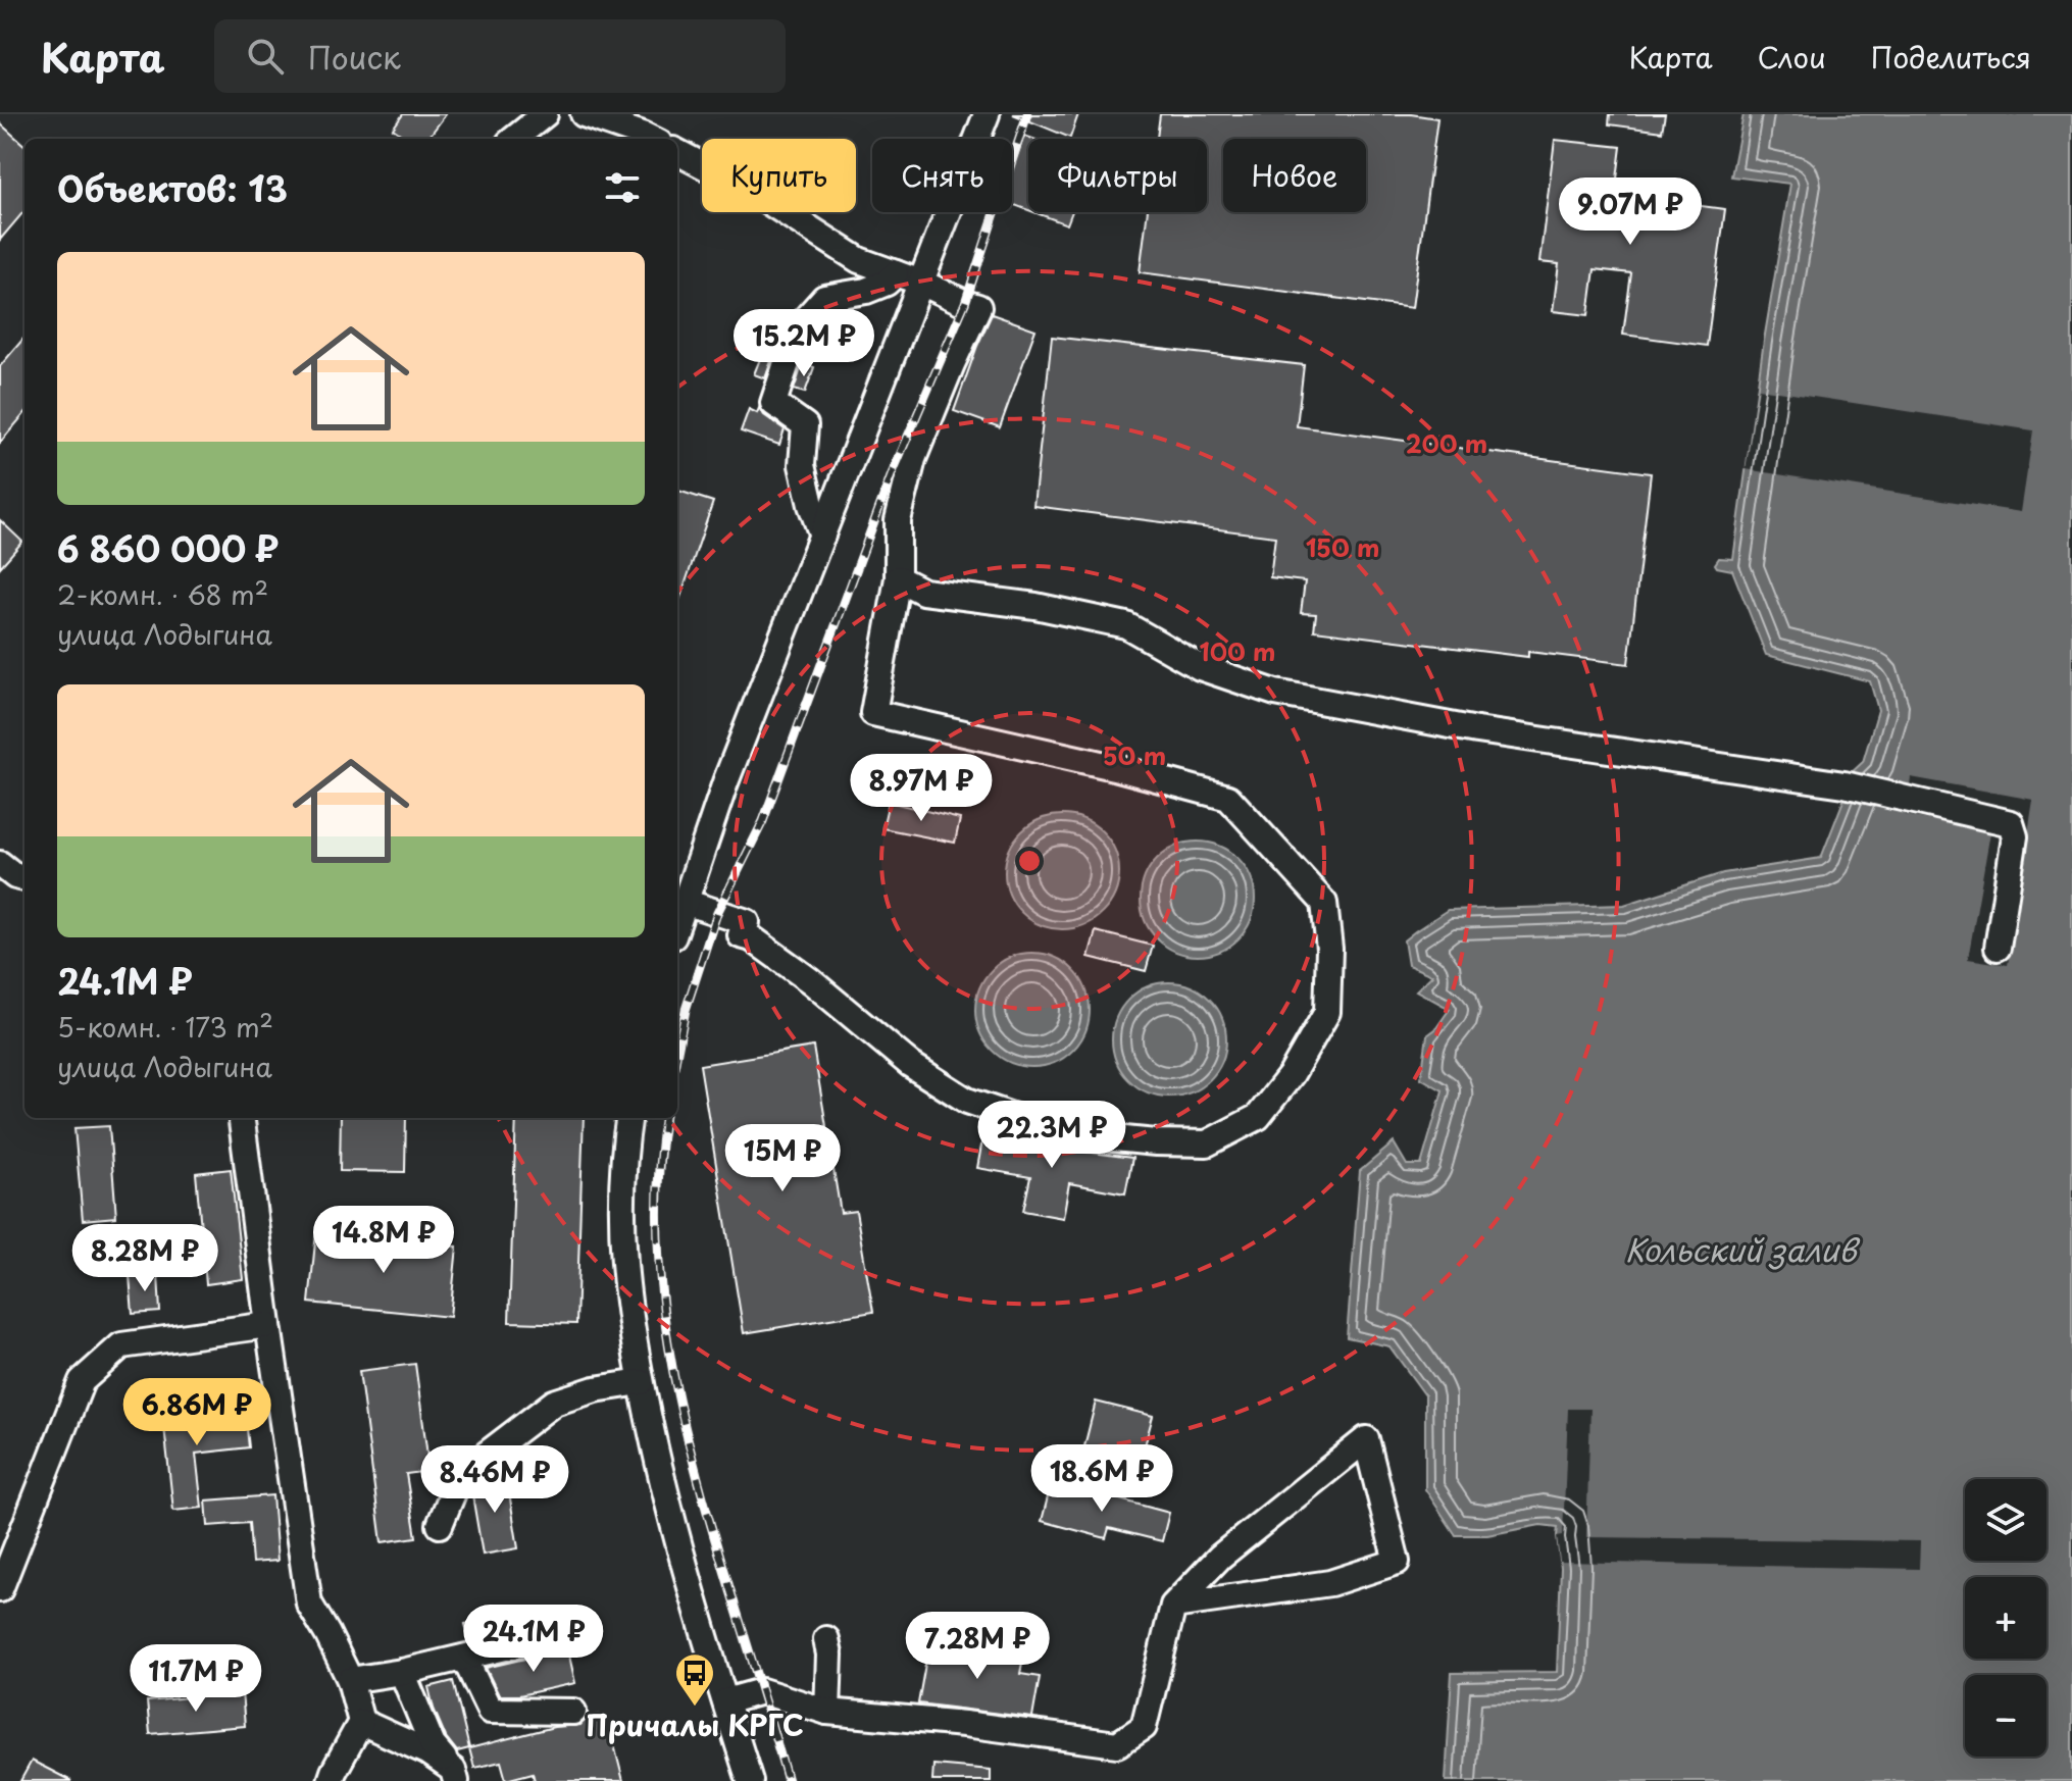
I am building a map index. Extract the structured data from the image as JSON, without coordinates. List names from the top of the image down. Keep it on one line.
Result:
{"water":["Кольский залив"],"places":{"bus stop":["Причалы КРГС"]},"page":{"header":"Карта","search":"Поиск","nav":["Карта","Слои","Поделиться"],"chip":["Купить","Снять","Фильтры","Новое"],"heading":"Объектов: 13","price":["9.07M ₽","15.2M ₽","8.97M ₽","22.3M ₽","15M ₽","14.8M ₽","8.28M ₽","6.86M ₽","18.6M ₽","8.46M ₽","24.1M ₽","7.28M ₽","11.7M ₽"],"list":[{"name":"6 860 000 ₽","note":"2-комн. · 68 m² · улица Лодыгина"},{"name":"24.1M ₽","note":"5-комн. · 173 m² · улица Лодыгина"}],"map_buttons":["+","−"]},"rings":["200 m","150 m","100 m","50 m"]}
